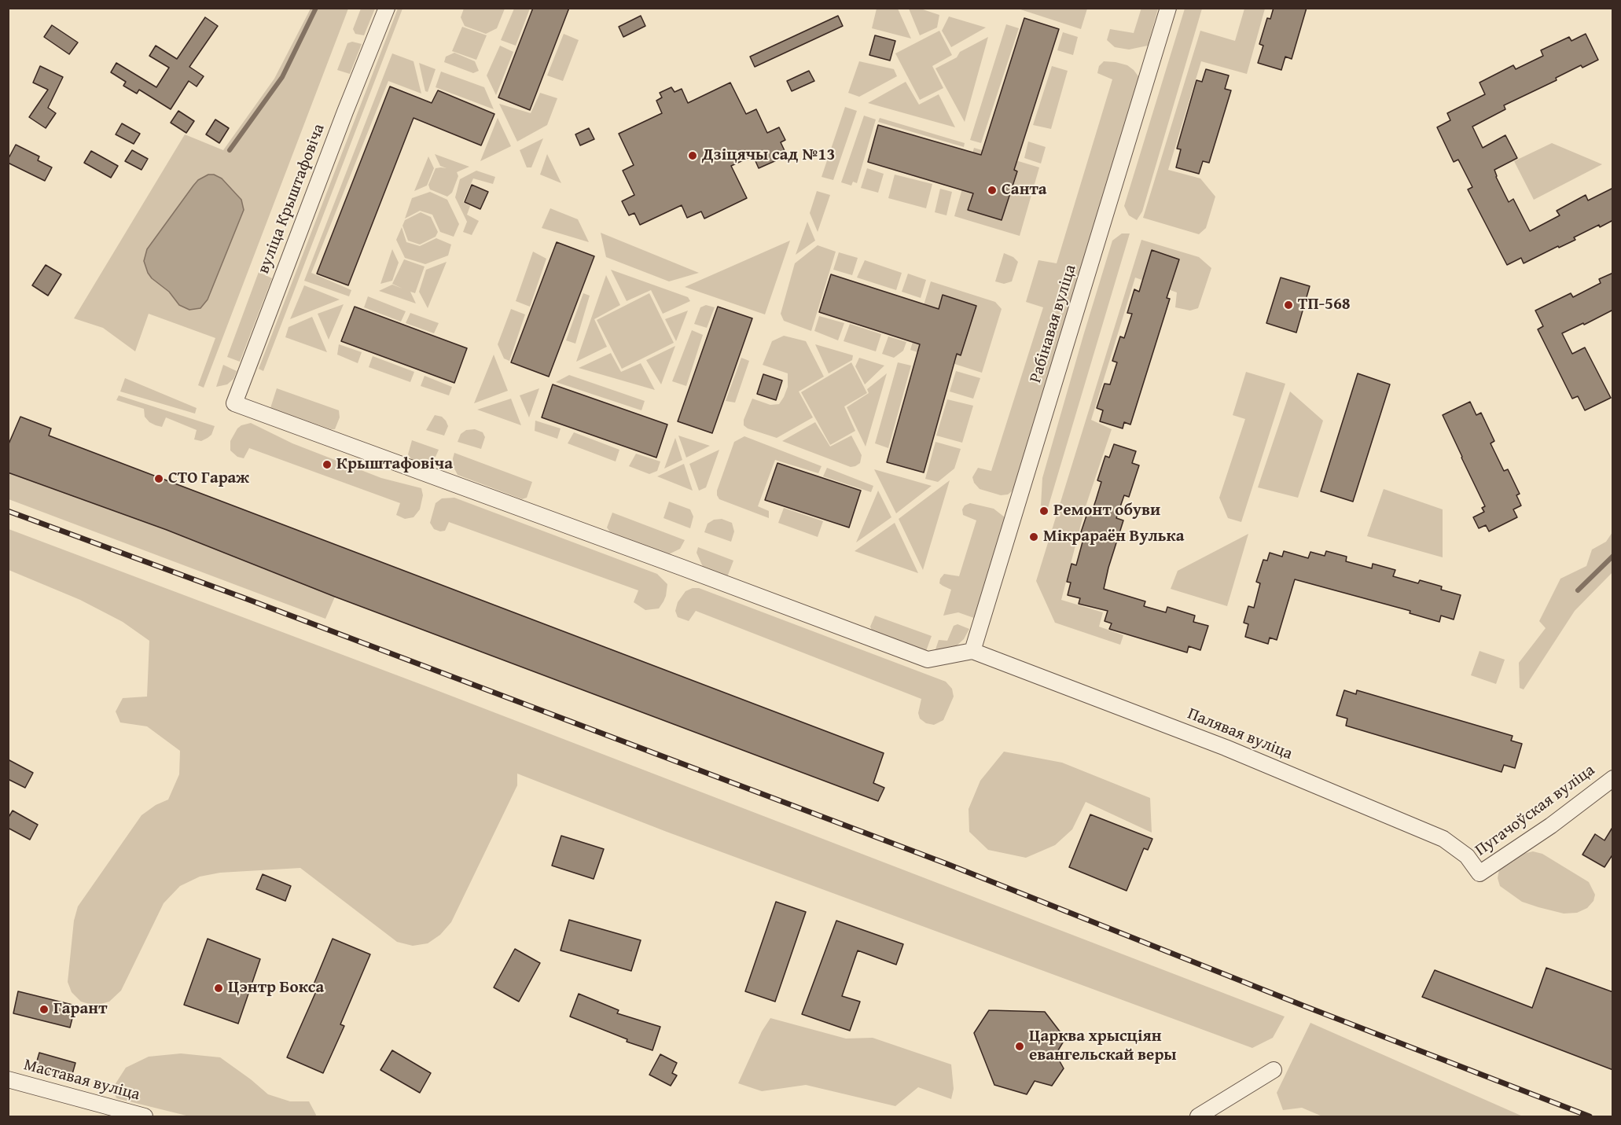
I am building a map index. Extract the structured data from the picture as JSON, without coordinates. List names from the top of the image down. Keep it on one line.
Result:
{"streets":{"street":["вуліца Крыштафовіча","Рабінавая вуліца","Палявая вуліца","Пугачоўская вуліца","Маставая вуліца"]},"crossings":[["вуліца Крыштафовіча","Рабінавая вуліца"],["вуліца Крыштафовіча","Палявая вуліца"],["Рабінавая вуліца","Палявая вуліца"],["Палявая вуліца","Пугачоўская вуліца"]],"places":["Дзіцячы сад №13","Санта","ТП-568","Крыштафовіча","СТО Гараж","Ремонт обуви","Мікрараён Вулька","Цэнтр Бокса","Гарант","Царква хрысціян евангельскай веры"]}
